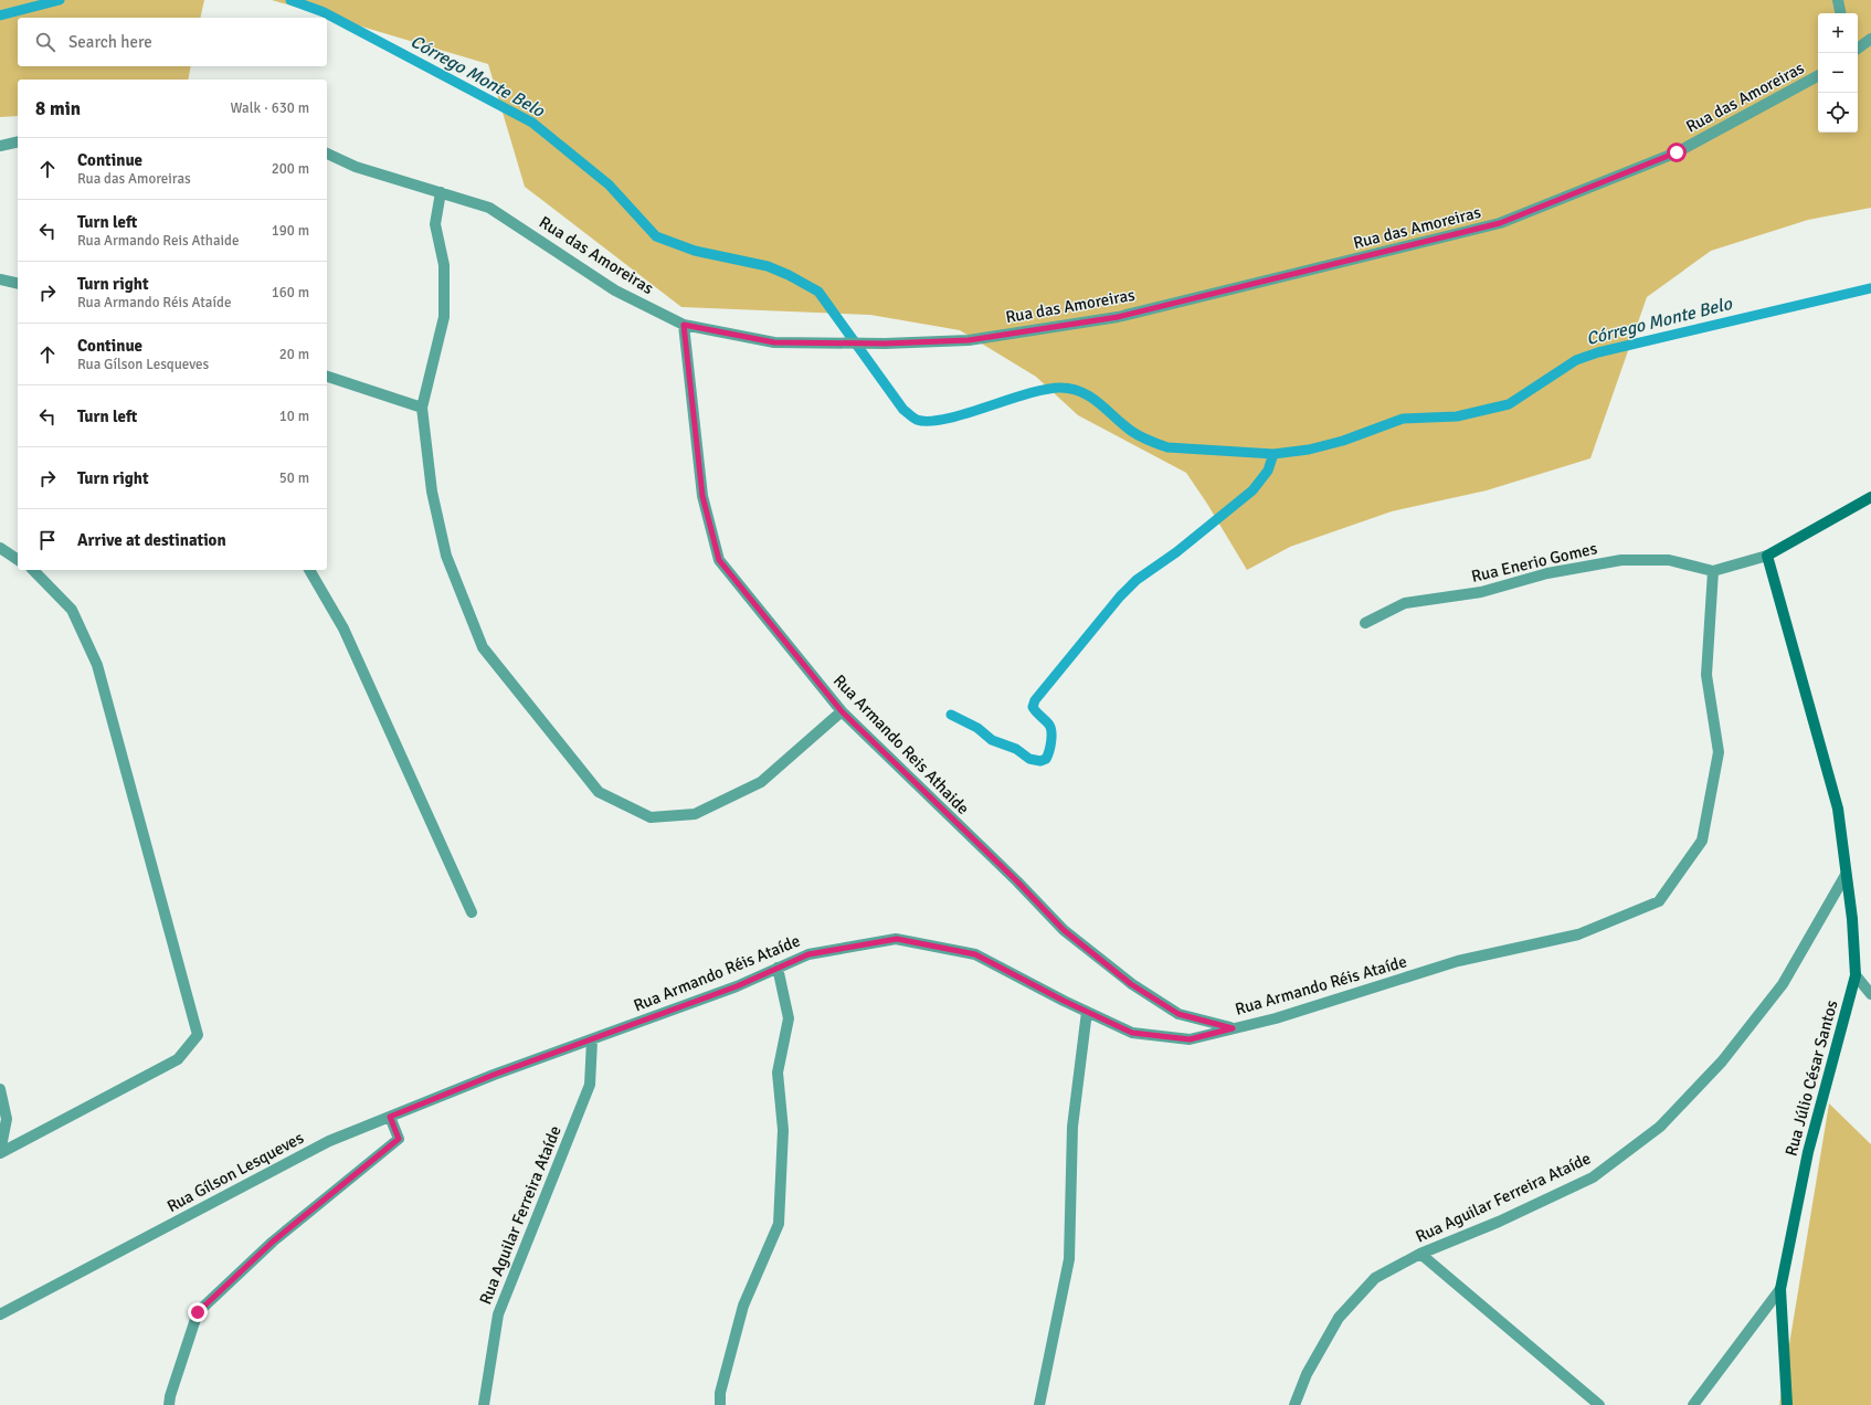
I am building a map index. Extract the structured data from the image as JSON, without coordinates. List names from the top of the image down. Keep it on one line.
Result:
{"streets":{"street":["Rua das Amoreiras","Rua Enerio Gomes","Rua Armando Reis Athaide","Rua Armando Réis Ataíde","Rua Júlio César Santos","Rua Gílson Lesqueves","Rua Aguilar Ferreira Ataíde"]},"crossings":[["Rua das Amoreiras","Rua Armando Reis Athaide"],["Rua Enerio Gomes","Rua Armando Réis Ataíde"],["Rua Armando Reis Athaide","Rua Armando Réis Ataíde"],["Rua Armando Réis Ataíde","Rua Gílson Lesqueves"],["Rua Armando Réis Ataíde","Rua Aguilar Ferreira Ataíde"],["Rua Júlio César Santos","Rua Aguilar Ferreira Ataíde"]],"water":["Córrego Monte Belo"],"page":{"map_buttons":["+","−"],"search":"Search here","heading":["8 min","Walk · 630 m"],"list":[["Continue","Rua das Amoreiras","200 m"],["Turn left","Rua Armando Reis Athaide","190 m"],["Turn right","Rua Armando Réis Ataíde","160 m"],["Continue","Rua Gílson Lesqueves","20 m"],["Turn left","10 m"],["Turn right","50 m"],"Arrive at destination"]}}
